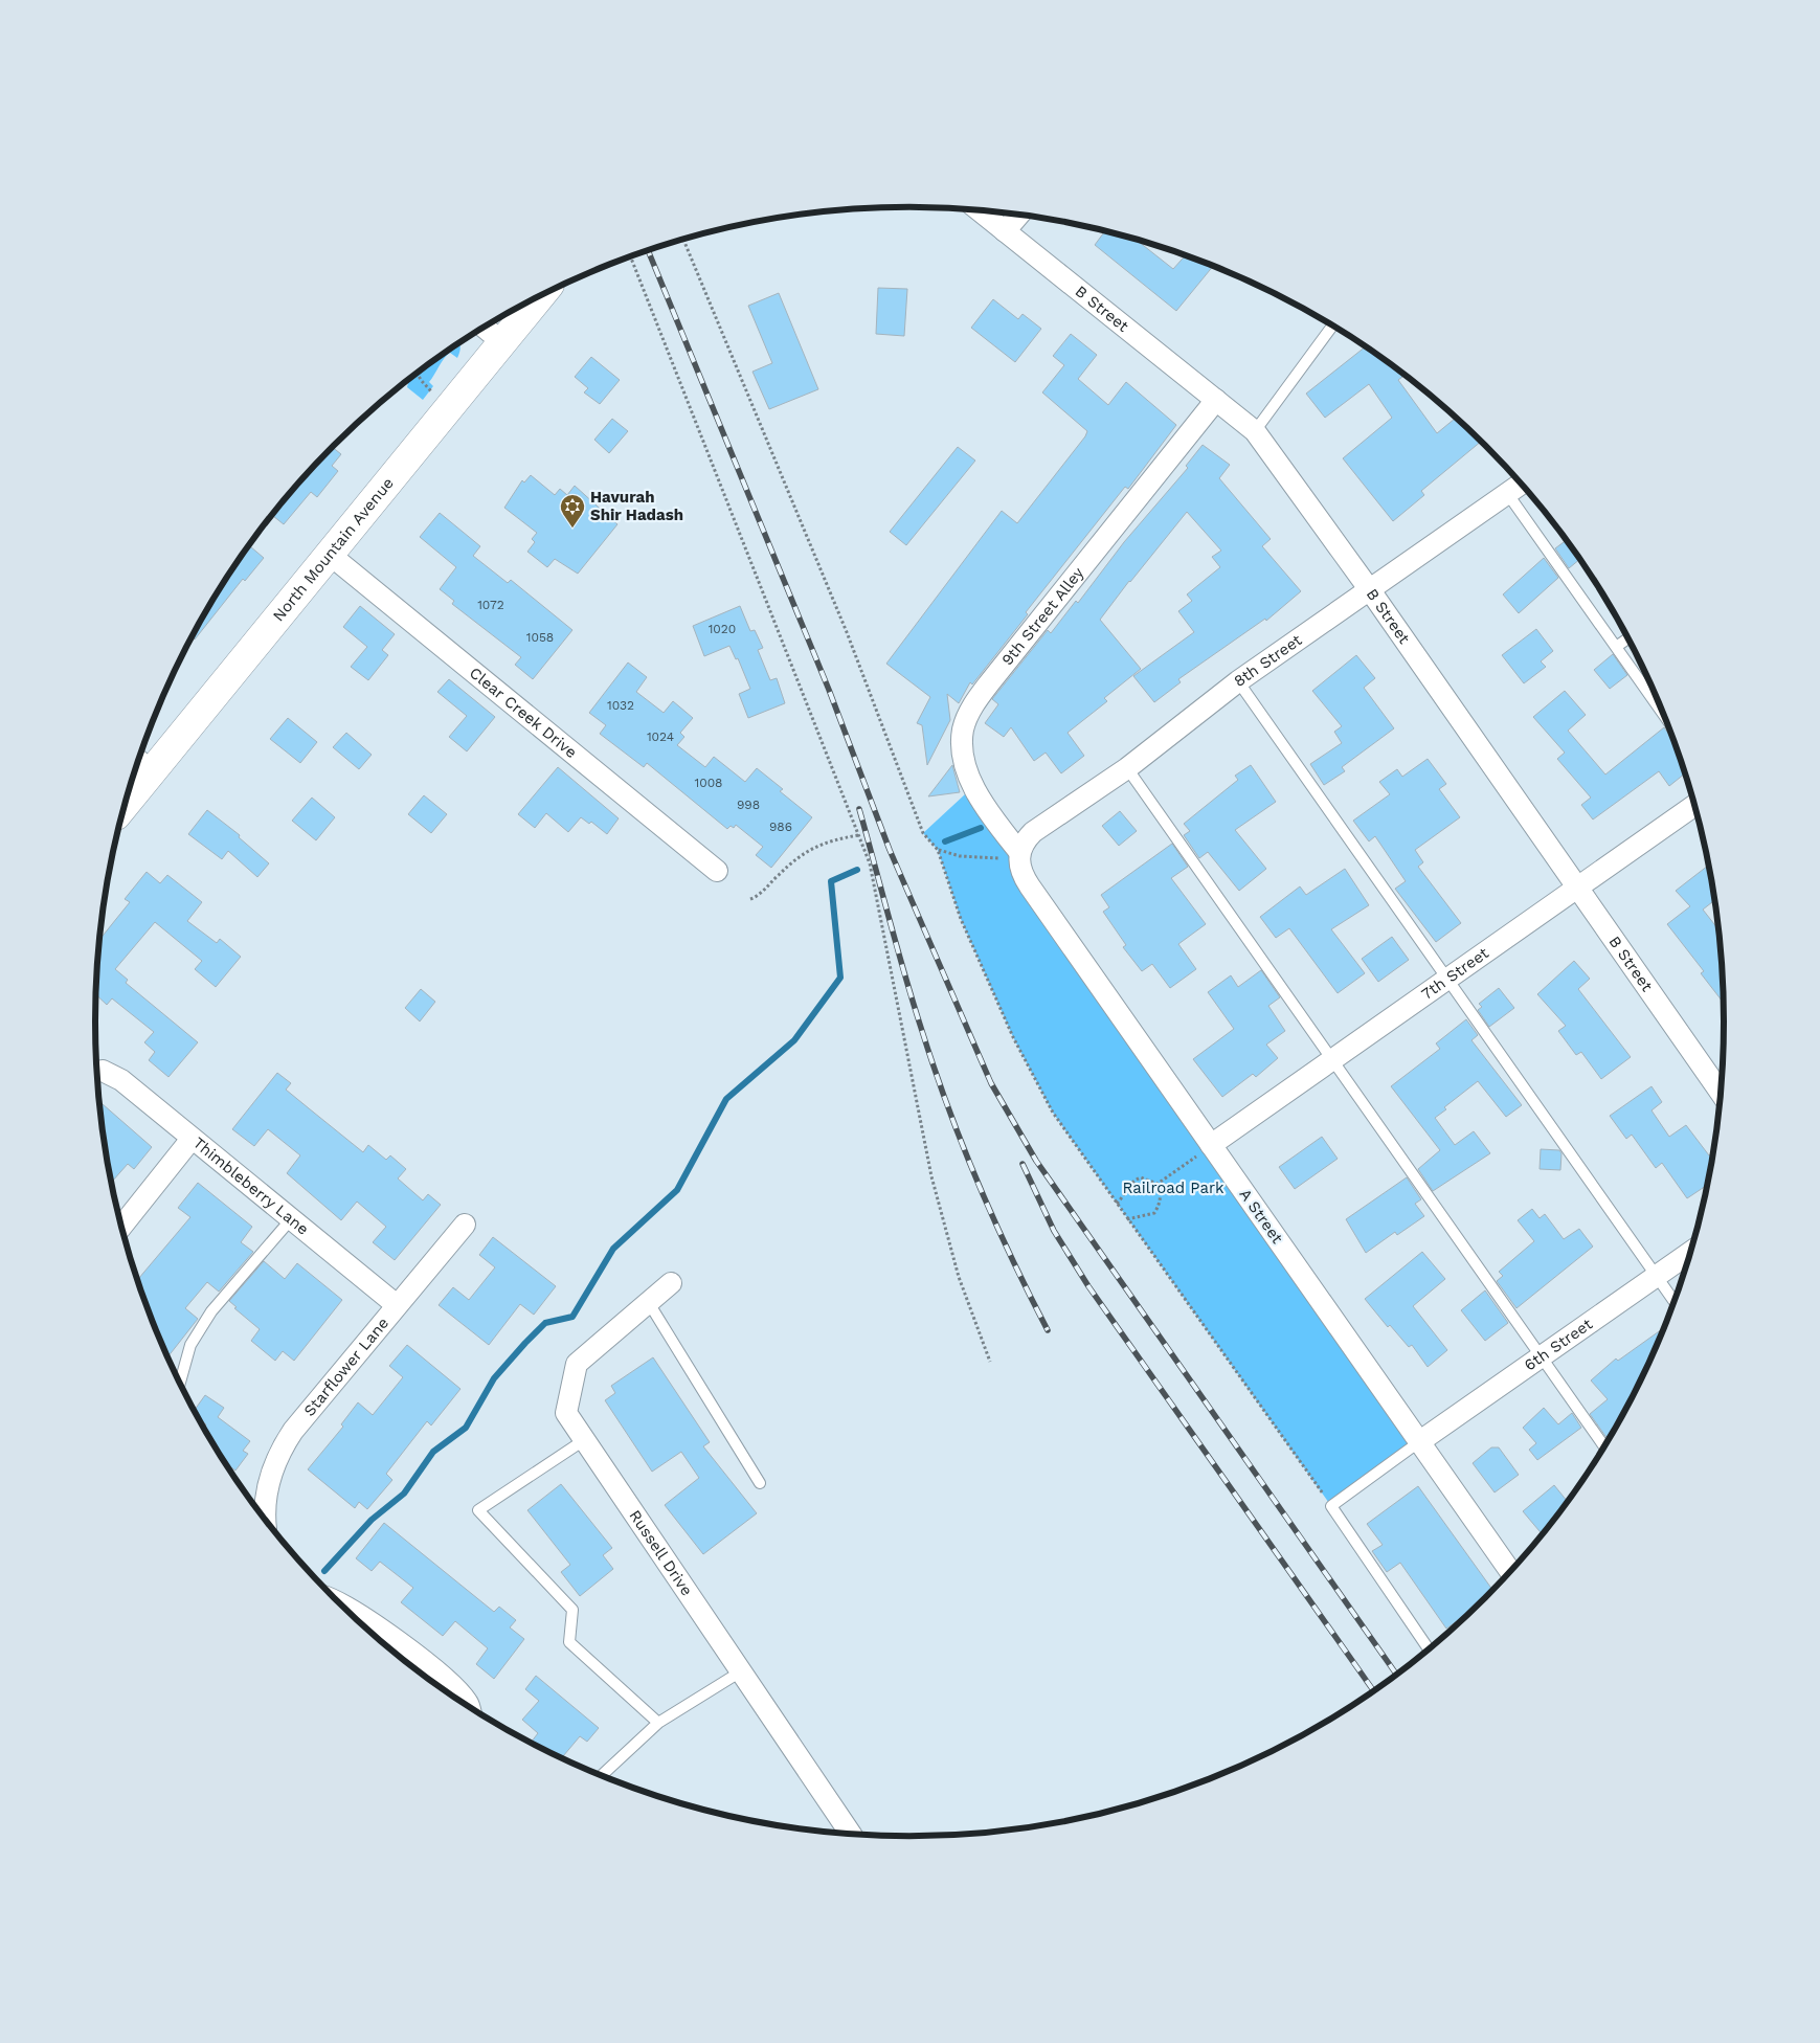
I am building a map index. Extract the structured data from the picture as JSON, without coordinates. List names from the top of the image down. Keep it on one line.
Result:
{"streets":{"street":["B Street","North Mountain Avenue","9th Street Alley","8th Street","Clear Creek Drive","7th Street","Thimbleberry Lane","A Street","6th Street","Starflower Lane","Russell Drive"]},"crossings":[["B Street","9th Street Alley"],["B Street","8th Street"],["B Street","7th Street"],["North Mountain Avenue","Clear Creek Drive"],["9th Street Alley","8th Street"],["9th Street Alley","A Street"],["8th Street","A Street"],["7th Street","A Street"],["Thimbleberry Lane","Starflower Lane"],["A Street","6th Street"]],"parks":["Railroad Park"],"places":{"synagogue":["Havurah Shir Hadash"]},"house_numbers":["1072","1020","1058","1032","1024","1008","998","986"]}
